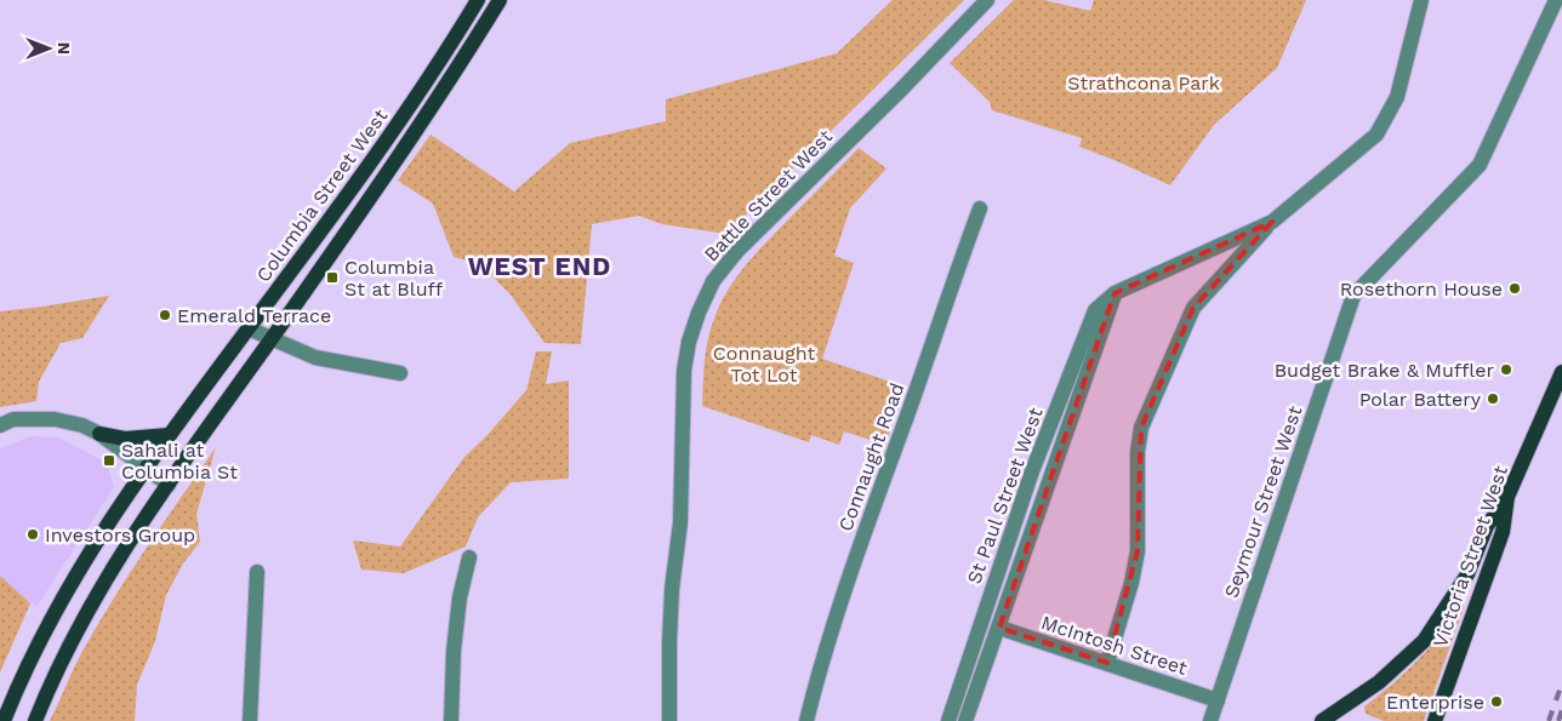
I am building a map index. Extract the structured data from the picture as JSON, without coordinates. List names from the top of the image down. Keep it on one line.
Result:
{"streets":{"main road":["Columbia Street West","Victoria Street West"],"street":["Battle Street West","Connaught Road","St Paul Street West","Seymour Street West","McIntosh Street"]},"crossings":[["St Paul Street West","McIntosh Street"],["Seymour Street West","McIntosh Street"]],"districts":["WEST END"],"parks":["Strathcona Park","Connaught Tot Lot"],"places":{"transit":["Columbia St at Bluff","Sahali at Columbia St"],"other":["Rosethorn House","Emerald Terrace","Budget Brake & Muffler","Polar Battery","Investors Group","Enterprise"]},"north":"right"}
